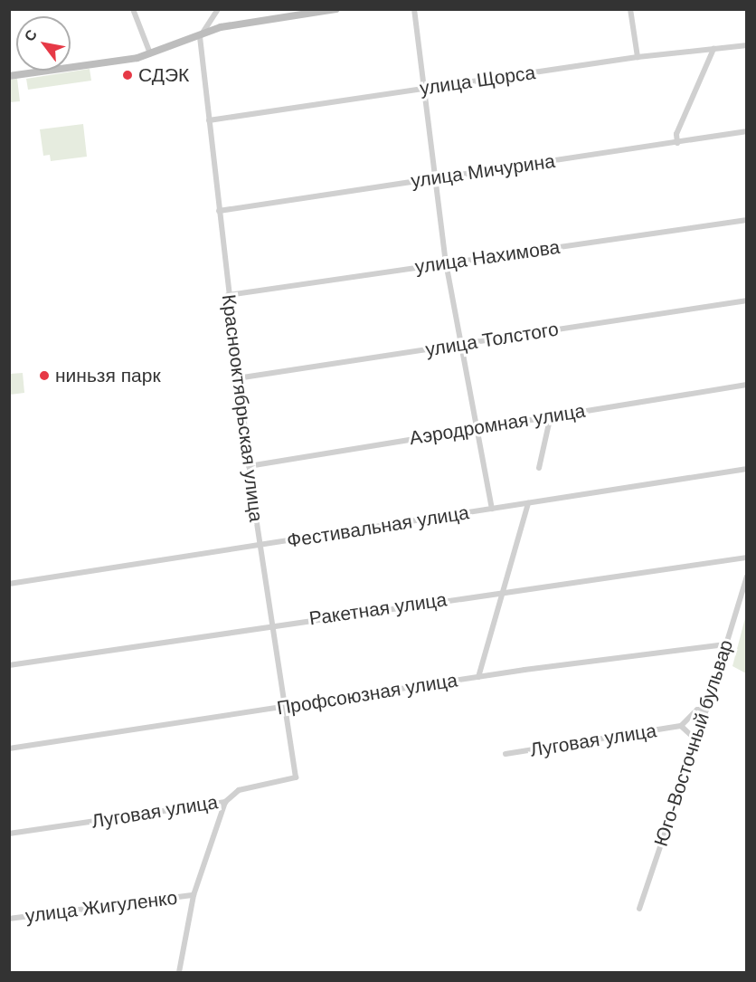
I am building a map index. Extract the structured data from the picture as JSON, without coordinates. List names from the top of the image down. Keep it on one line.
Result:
{"streets":{"street":["улица Щорса","улица Мичурина","улица Нахимова","улица Толстого","Краснооктябрьская улица","Аэродромная улица","Фестивальная улица","Ракетная улица","Профсоюзная улица","Луговая улица","Юго-Восточный бульвар","улица Жигуленко"]},"crossings":[["улица Щорса","Краснооктябрьская улица"],["улица Мичурина","Краснооктябрьская улица"],["улица Нахимова","Краснооктябрьская улица"],["улица Толстого","Краснооктябрьская улица"],["Краснооктябрьская улица","Аэродромная улица"],["Краснооктябрьская улица","Фестивальная улица"],["Краснооктябрьская улица","Ракетная улица"],["Краснооктябрьская улица","Профсоюзная улица"],["Краснооктябрьская улица","Луговая улица"],["Профсоюзная улица","Юго-Восточный бульвар"],["Луговая улица","Юго-Восточный бульвар"]],"places":["СДЭК","ниньзя парк"],"north":"top left"}
